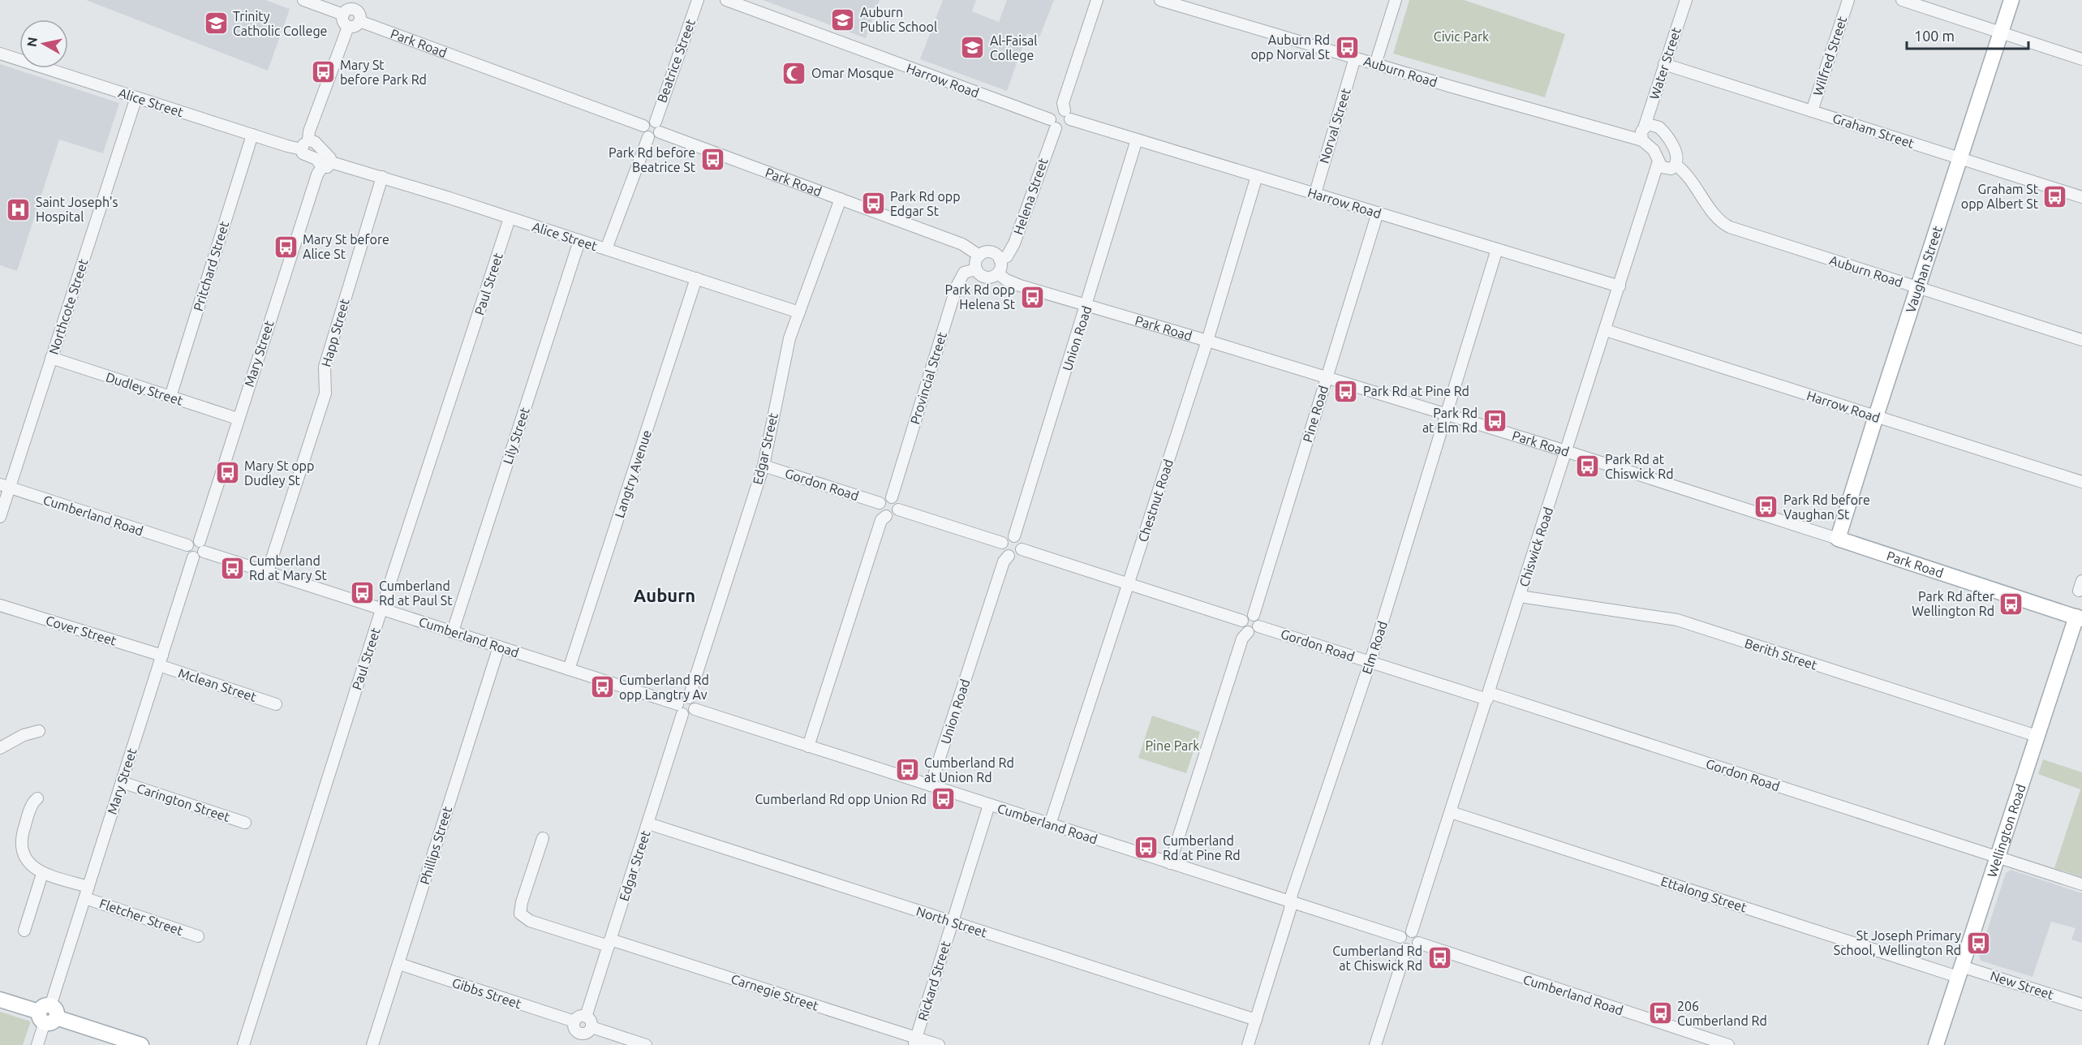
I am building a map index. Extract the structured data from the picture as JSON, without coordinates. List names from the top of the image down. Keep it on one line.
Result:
{"streets":{"main road":["Park Road","Vaughan Street","Wellington Road"],"street":["Wilfred Street","Beatrice Street","Water Street","Auburn Road","Harrow Road","Alice Street","Norval Street","Graham Street","Helena Street","Pritchard Street","Paul Street","Northcote Street","Happ Street","Union Road","Mary Street","Provincial Street","Dudley Street","Pine Road","Lily Street","Edgar Street","Langtry Avenue","Gordon Road","Chestnut Road","Cumberland Road","Chiswick Road","Cover Street","Elm Road","Berith Street","Mclean Street","Carington Street","Phillips Street","Ettalong Street","Fletcher Street","North Street","Rickard Street","New Street","Carnegie Street","Gibbs Street"]},"crossings":[["Park Road","Beatrice Street"],["Park Road","Helena Street"],["Park Road","Vaughan Street"],["Park Road","Union Road"],["Park Road","Provincial Street"],["Park Road","Pine Road"],["Park Road","Edgar Street"],["Park Road","Chestnut Road"],["Park Road","Chiswick Road"],["Park Road","Elm Road"],["Park Road","Wellington Road"],["Wilfred Street","Graham Street"],["Water Street","Auburn Road"],["Water Street","Graham Street"],["Auburn Road","Norval Street"],["Auburn Road","Vaughan Street"],["Harrow Road","Norval Street"],["Harrow Road","Helena Street"],["Harrow Road","Vaughan Street"],["Harrow Road","Union Road"],["Harrow Road","Pine Road"],["Harrow Road","Chestnut Road"],["Harrow Road","Chiswick Road"],["Harrow Road","Elm Road"],["Alice Street","Pritchard Street"],["Alice Street","Paul Street"],["Alice Street","Northcote Street"],["Alice Street","Happ Street"],["Alice Street","Mary Street"],["Alice Street","Lily Street"],["Alice Street","Edgar Street"],["Alice Street","Langtry Avenue"],["Graham Street","Vaughan Street"],["Helena Street","Provincial Street"],["Pritchard Street","Dudley Street"],["Paul Street","Cumberland Road"],["Northcote Street","Dudley Street"],["Northcote Street","Cumberland Road"],["Happ Street","Cumberland Road"],["Union Road","Cumberland Road"],["Mary Street","Dudley Street"],["Mary Street","Cumberland Road"],["Mary Street","Cover Street"],["Mary Street","Mclean Street"],["Mary Street","Carington Street"],["Mary Street","Fletcher Street"],["Provincial Street","Gordon Road"],["Pine Road","Gordon Road"],["Lily Street","Cumberland Road"],["Edgar Street","Gordon Road"],["Edgar Street","Cumberland Road"],["Edgar Street","North Street"],["Edgar Street","Carnegie Street"],["Edgar Street","Gibbs Street"],["Langtry Avenue","Cumberland Road"],["Gordon Road","Chiswick Road"],["Gordon Road","Elm Road"],["Gordon Road","Wellington Road"],["Chestnut Road","Cumberland Road"],["Cumberland Road","Chiswick Road"],["Cumberland Road","Elm Road"],["Cumberland Road","Phillips Street"],["Cumberland Road","Rickard Street"],["Chiswick Road","Berith Street"],["Chiswick Road","Ettalong Street"],["Cover Street","Mclean Street"],["Elm Road","North Street"],["Berith Street","Wellington Road"],["Wellington Road","Ettalong Street"],["Wellington Road","New Street"],["Phillips Street","Gibbs Street"],["Ettalong Street","New Street"],["North Street","Rickard Street"],["Rickard Street","Carnegie Street"]],"districts":["Auburn"],"parks":["Civic Park","Pine Park"],"places":{"school or university":["Auburn Public School","Trinity Catholic College","Al-Faisal College"],"bus stop":["Auburn Rd opp Norval St","Mary St before Park Rd","Park Rd before Beatrice St","Graham St opp Albert St","Park Rd opp Edgar St","Mary St before Alice St","Park Rd opp Helena St","Park Rd at Pine Rd","Park Rd at Elm Rd","Park Rd at Chiswick Rd","Mary St opp Dudley St","Park Rd before Vaughan St","Cumberland Rd at Mary St","Cumberland Rd at Paul St","Park Rd after Wellington Rd","Cumberland Rd opp Langtry Av","Cumberland Rd at Union Rd","Cumberland Rd opp Union Rd","Cumberland Rd at Pine Rd","St Joseph Primary School, Wellington Rd","Cumberland Rd at Chiswick Rd","206 Cumberland Rd"],"mosque":["Omar Mosque"],"hospital":["Saint Joseph's Hospital"]},"scale_bar":"100 m","north":"left"}
